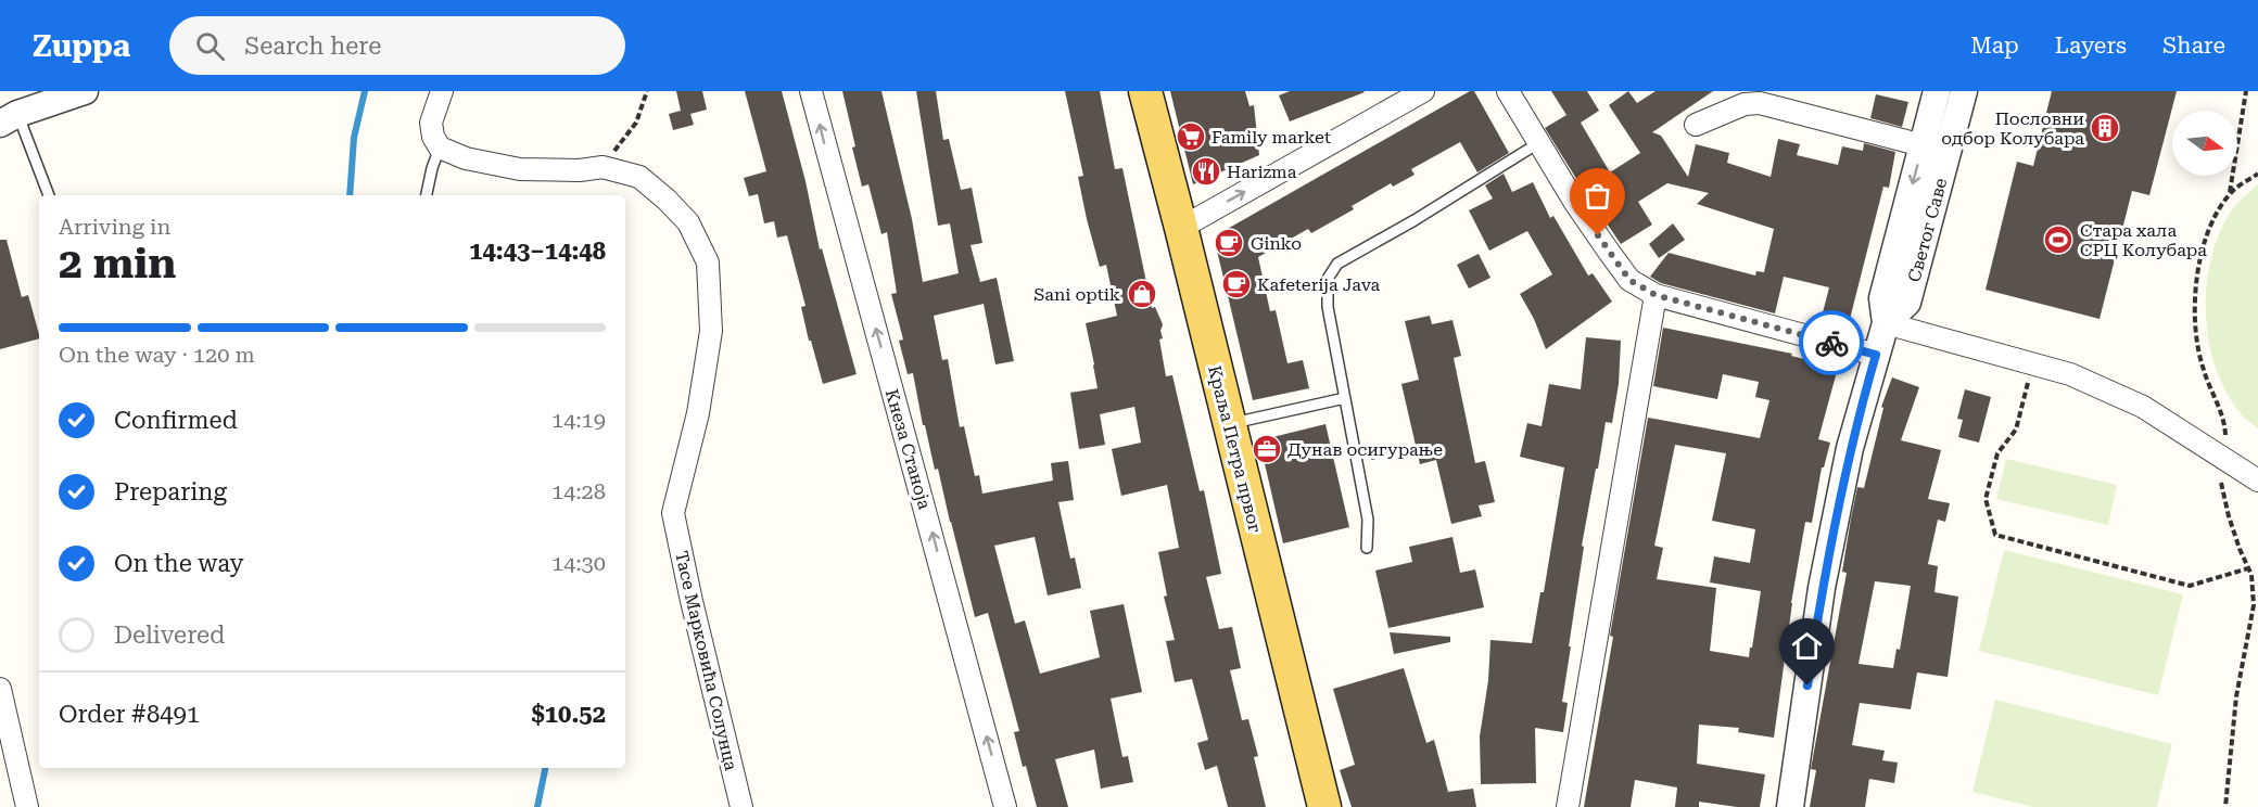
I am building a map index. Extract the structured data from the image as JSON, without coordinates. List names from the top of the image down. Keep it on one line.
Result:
{"streets":{"main road":["Краља Петра првог"],"street":["Светог Саве","Кнеза Станоја","Тасе Марковића Солунца"]},"one_way":["Кнеза Станоја"],"places":{"building":["Пословни одбор Колубара"],"supermarket":["Family market"],"restaurant":["Harizma"],"sports":["Стара хала СРЦ Колубара"],"cafe":["Ginko","Kafeterija Java"],"shop":["Sani optik"],"office":["Дунав осигурање"]},"north":"right","page":{"header":"Zuppa","search":"Search here","nav":["Map","Layers","Share"],"heading":["2 min","Arriving in","14:43–14:48"],"panel":["Order #8491","$10.52"],"bar":"On the way · 120 m","list":[["Confirmed","14:19"],["Preparing","14:28"],["On the way","14:30"],"Delivered"]}}
